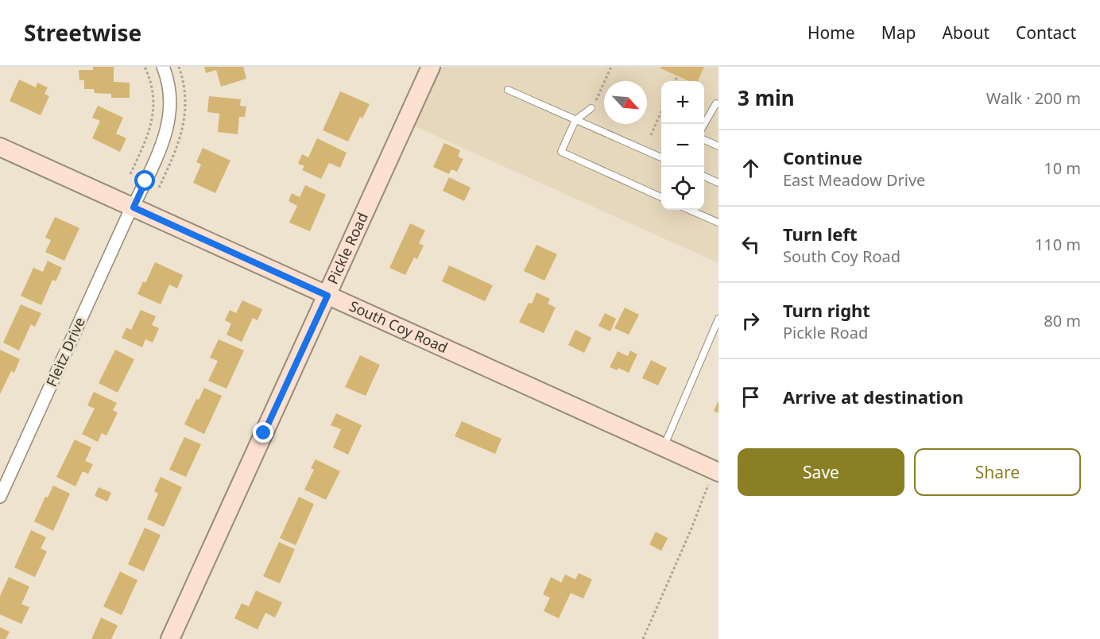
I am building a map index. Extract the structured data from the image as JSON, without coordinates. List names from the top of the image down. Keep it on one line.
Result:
{"streets":{"street":["Pickle Road","South Coy Road","Fleitz Drive"]},"crossings":[["Pickle Road","South Coy Road"],["South Coy Road","Fleitz Drive"]],"north":"bottom right","page":{"header":"Streetwise","nav":["Home","Map","About","Contact"],"heading":["3 min","Walk · 200 m"],"map_buttons":["+","−"],"list":[["Continue","East Meadow Drive","10 m"],["Turn left","South Coy Road","110 m"],["Turn right","Pickle Road","80 m"],"Arrive at destination"],"buttons":["Save","Share"]}}
